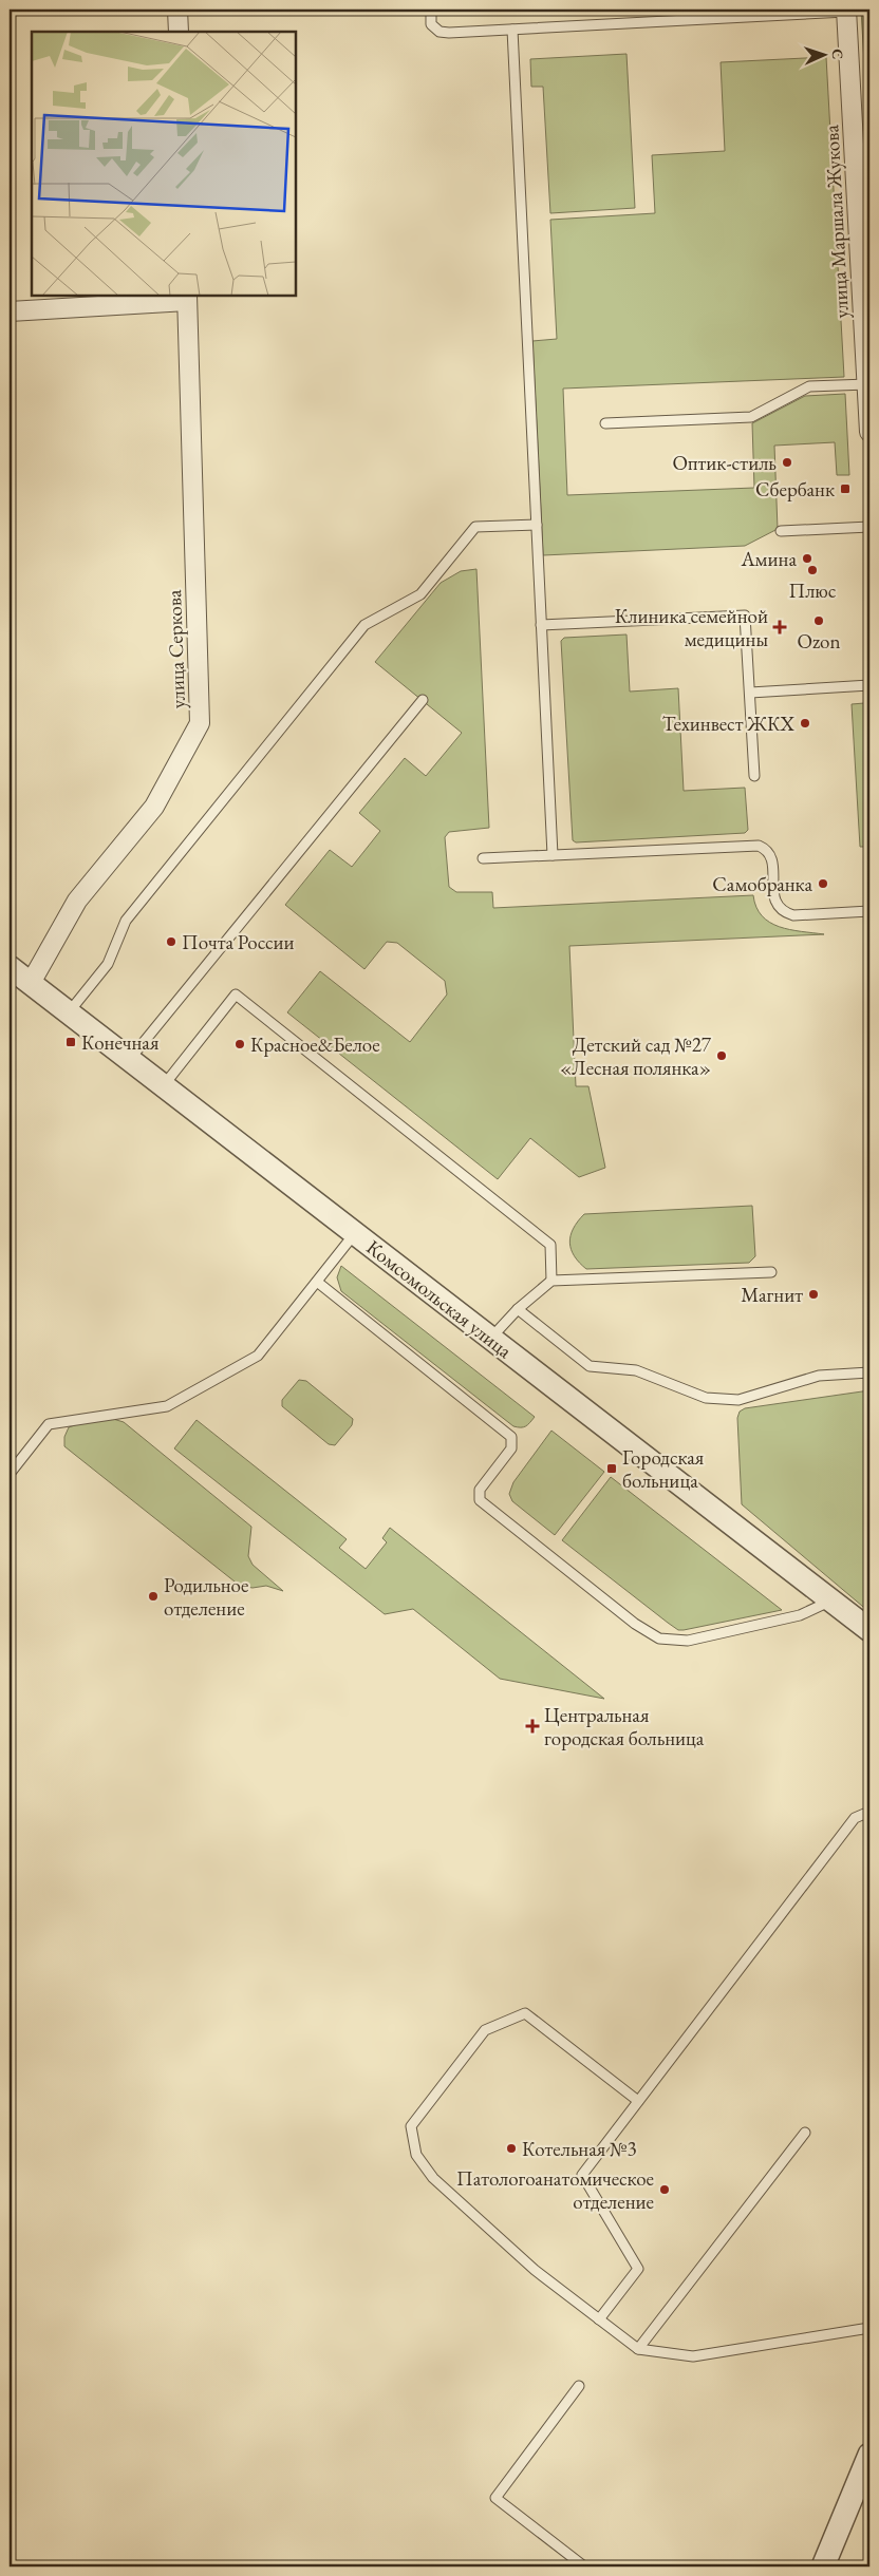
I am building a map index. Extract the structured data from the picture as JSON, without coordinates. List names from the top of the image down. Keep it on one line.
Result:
{"streets":{"street":["улица Маршала Жукова","улица Серкова","Комсомольская улица"]},"crossings":[["улица Серкова","Комсомольская улица"]],"places":{"other":["Оптик-стиль","Амина","Плюс","Ozon","Техинвест ЖКХ","Самобранка","Почта России","Красное&Белое","Детский сад №27 «Лесная полянка»","Магнит","Родильное отделение","Котельная №3","Патологоанатомическое отделение"],"transit":["Сбербанк","Конечная","Городская больница"],"health":["Клиника семейной медицины","Центральная городская больница"]},"north":"right"}
